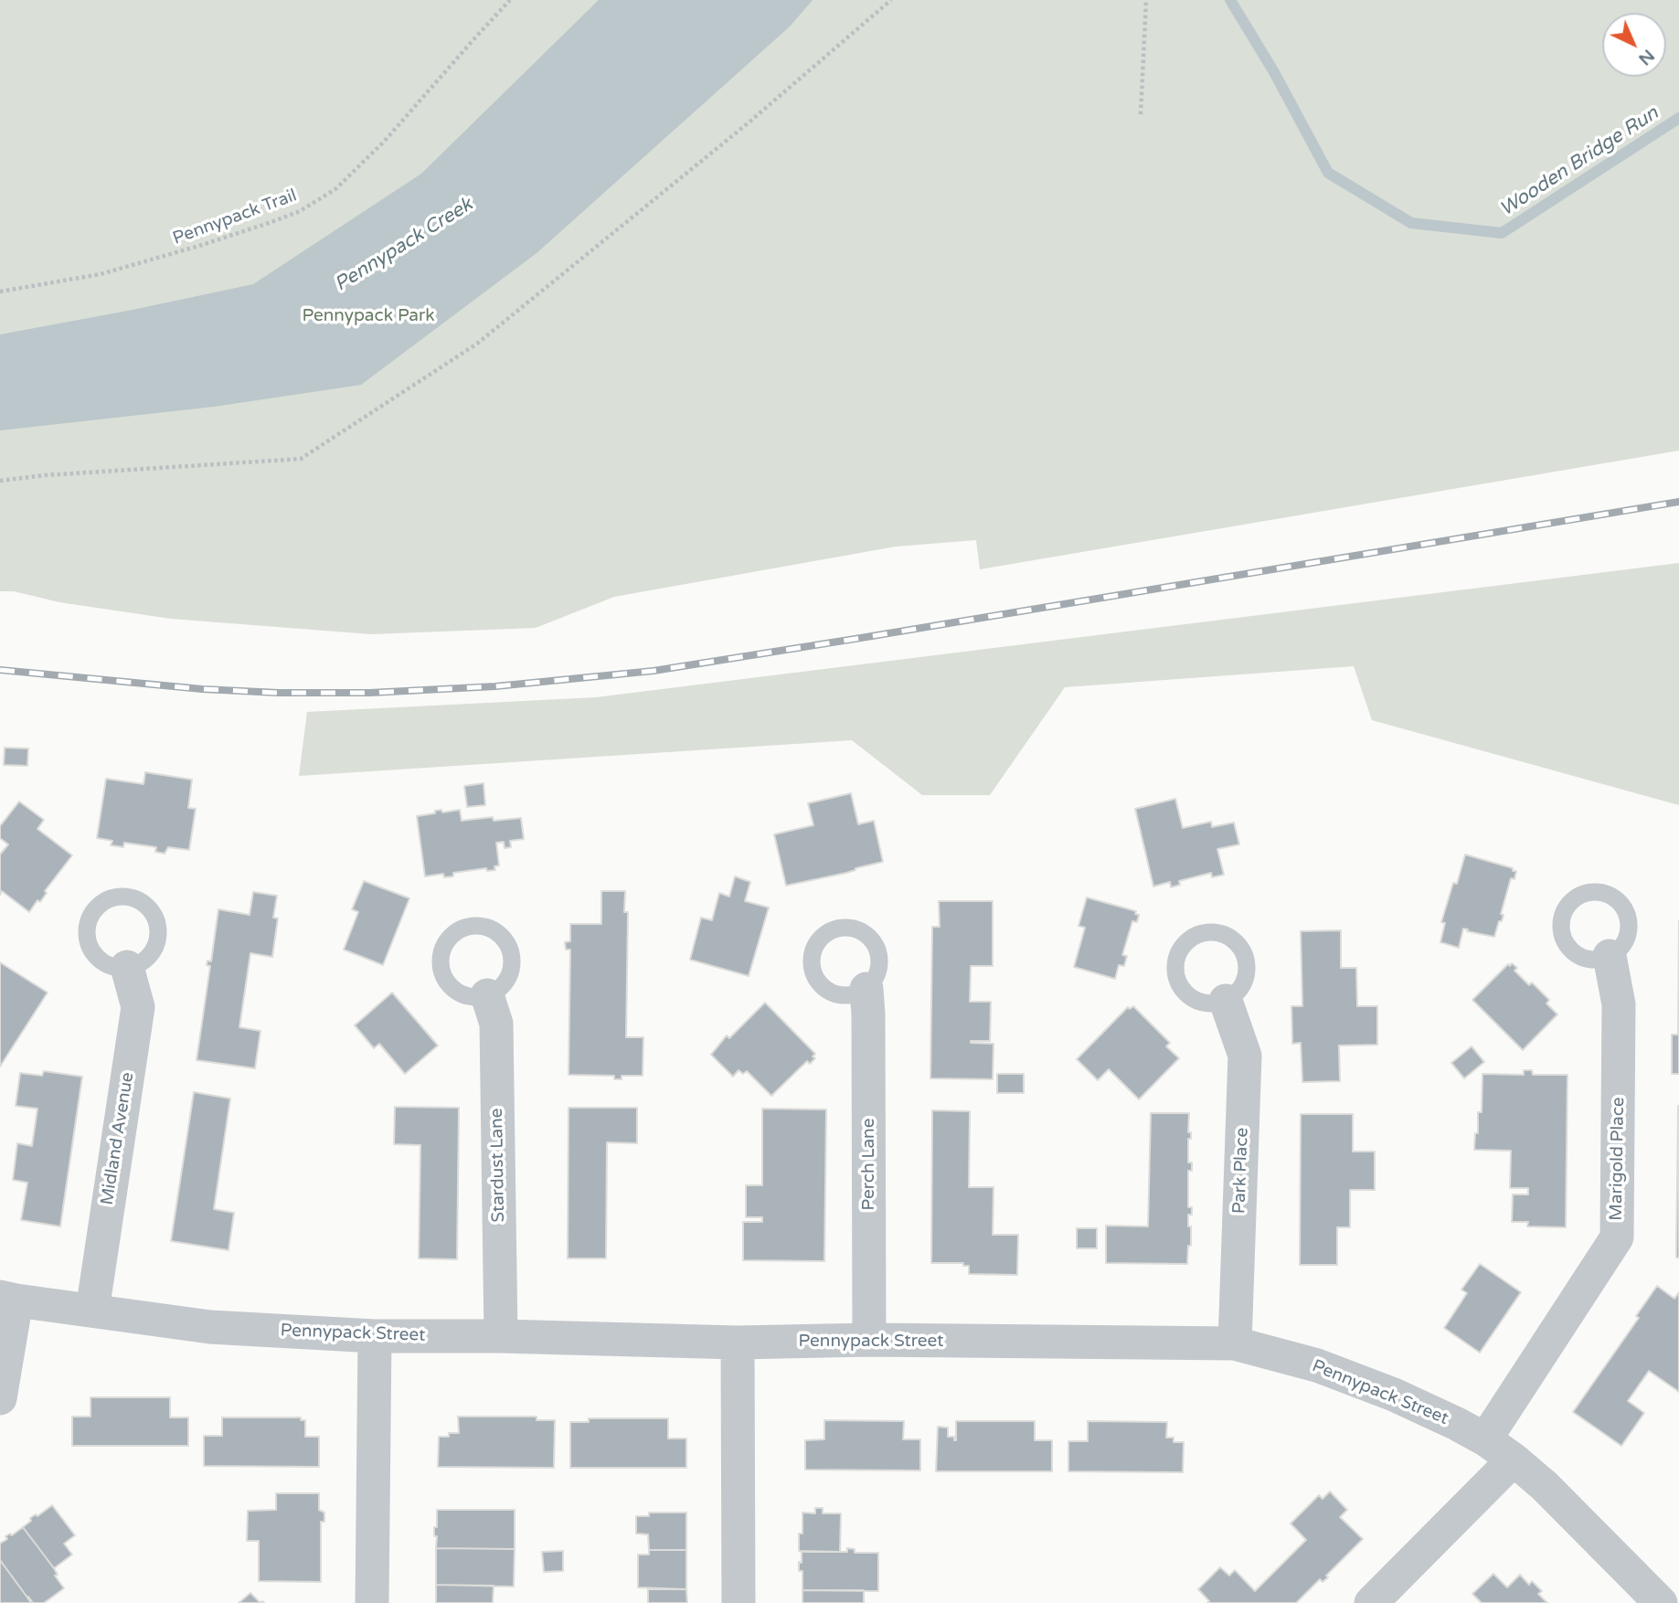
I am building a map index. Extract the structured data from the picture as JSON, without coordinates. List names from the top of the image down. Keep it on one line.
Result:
{"streets":{"street":["Midland Avenue","Marigold Place","Perch Lane","Stardust Lane","Park Place","Pennypack Street"],"path":["Pennypack Trail"]},"crossings":[["Midland Avenue","Pennypack Street"],["Marigold Place","Pennypack Street"],["Perch Lane","Pennypack Street"],["Stardust Lane","Pennypack Street"],["Park Place","Pennypack Street"]],"water":["Wooden Bridge Run","Pennypack Creek"],"parks":["Pennypack Park"],"north":"bottom right"}
